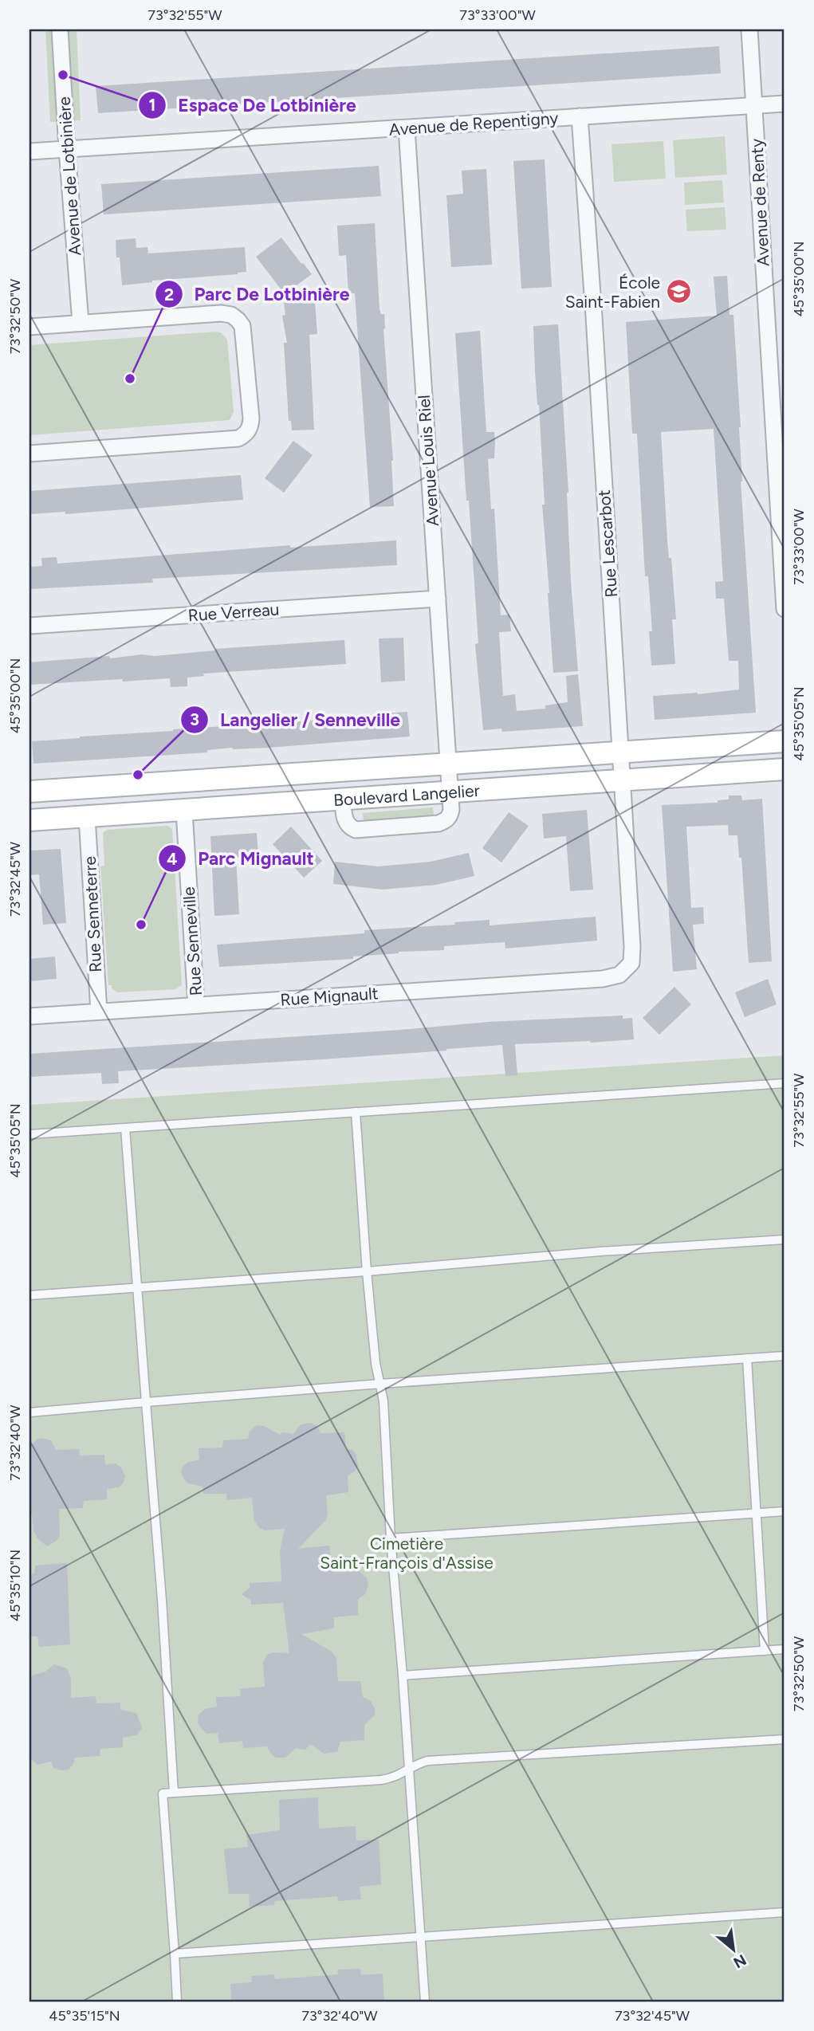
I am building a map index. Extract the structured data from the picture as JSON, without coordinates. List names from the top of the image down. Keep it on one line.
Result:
{"streets":{"main road":["Boulevard Langelier"],"street":["Avenue de Repentigny","Avenue de Lotbinière","Avenue de Renty","Avenue Louis Riel","Rue Lescarbot","Rue Verreau","Rue Senneterre","Rue Senneville","Rue Mignault"]},"crossings":[["Avenue de Repentigny","Avenue de Lotbinière"],["Avenue de Repentigny","Avenue de Renty"],["Avenue de Repentigny","Avenue Louis Riel"],["Avenue de Repentigny","Rue Lescarbot"],["Avenue Louis Riel","Rue Verreau"],["Avenue Louis Riel","Boulevard Langelier"],["Rue Lescarbot","Boulevard Langelier"],["Rue Lescarbot","Rue Mignault"],["Boulevard Langelier","Rue Senneterre"],["Boulevard Langelier","Rue Senneville"],["Rue Senneterre","Rue Mignault"],["Rue Senneville","Rue Mignault"]],"parks":["Cimetière Saint-François d'Assise"],"places":{"other":["Espace De Lotbinière","Parc De Lotbinière","Langelier / Senneville","Parc Mignault"],"school or university":["École Saint-Fabien"]},"north":"bottom right","coordinates":["73°32'55\"W","73°33'00\"W","45°35'00\"N","73°32'50\"W","45°35'05\"N","73°32'45\"W","73°32'40\"W","45°35'10\"N","45°35'15\"N"]}
